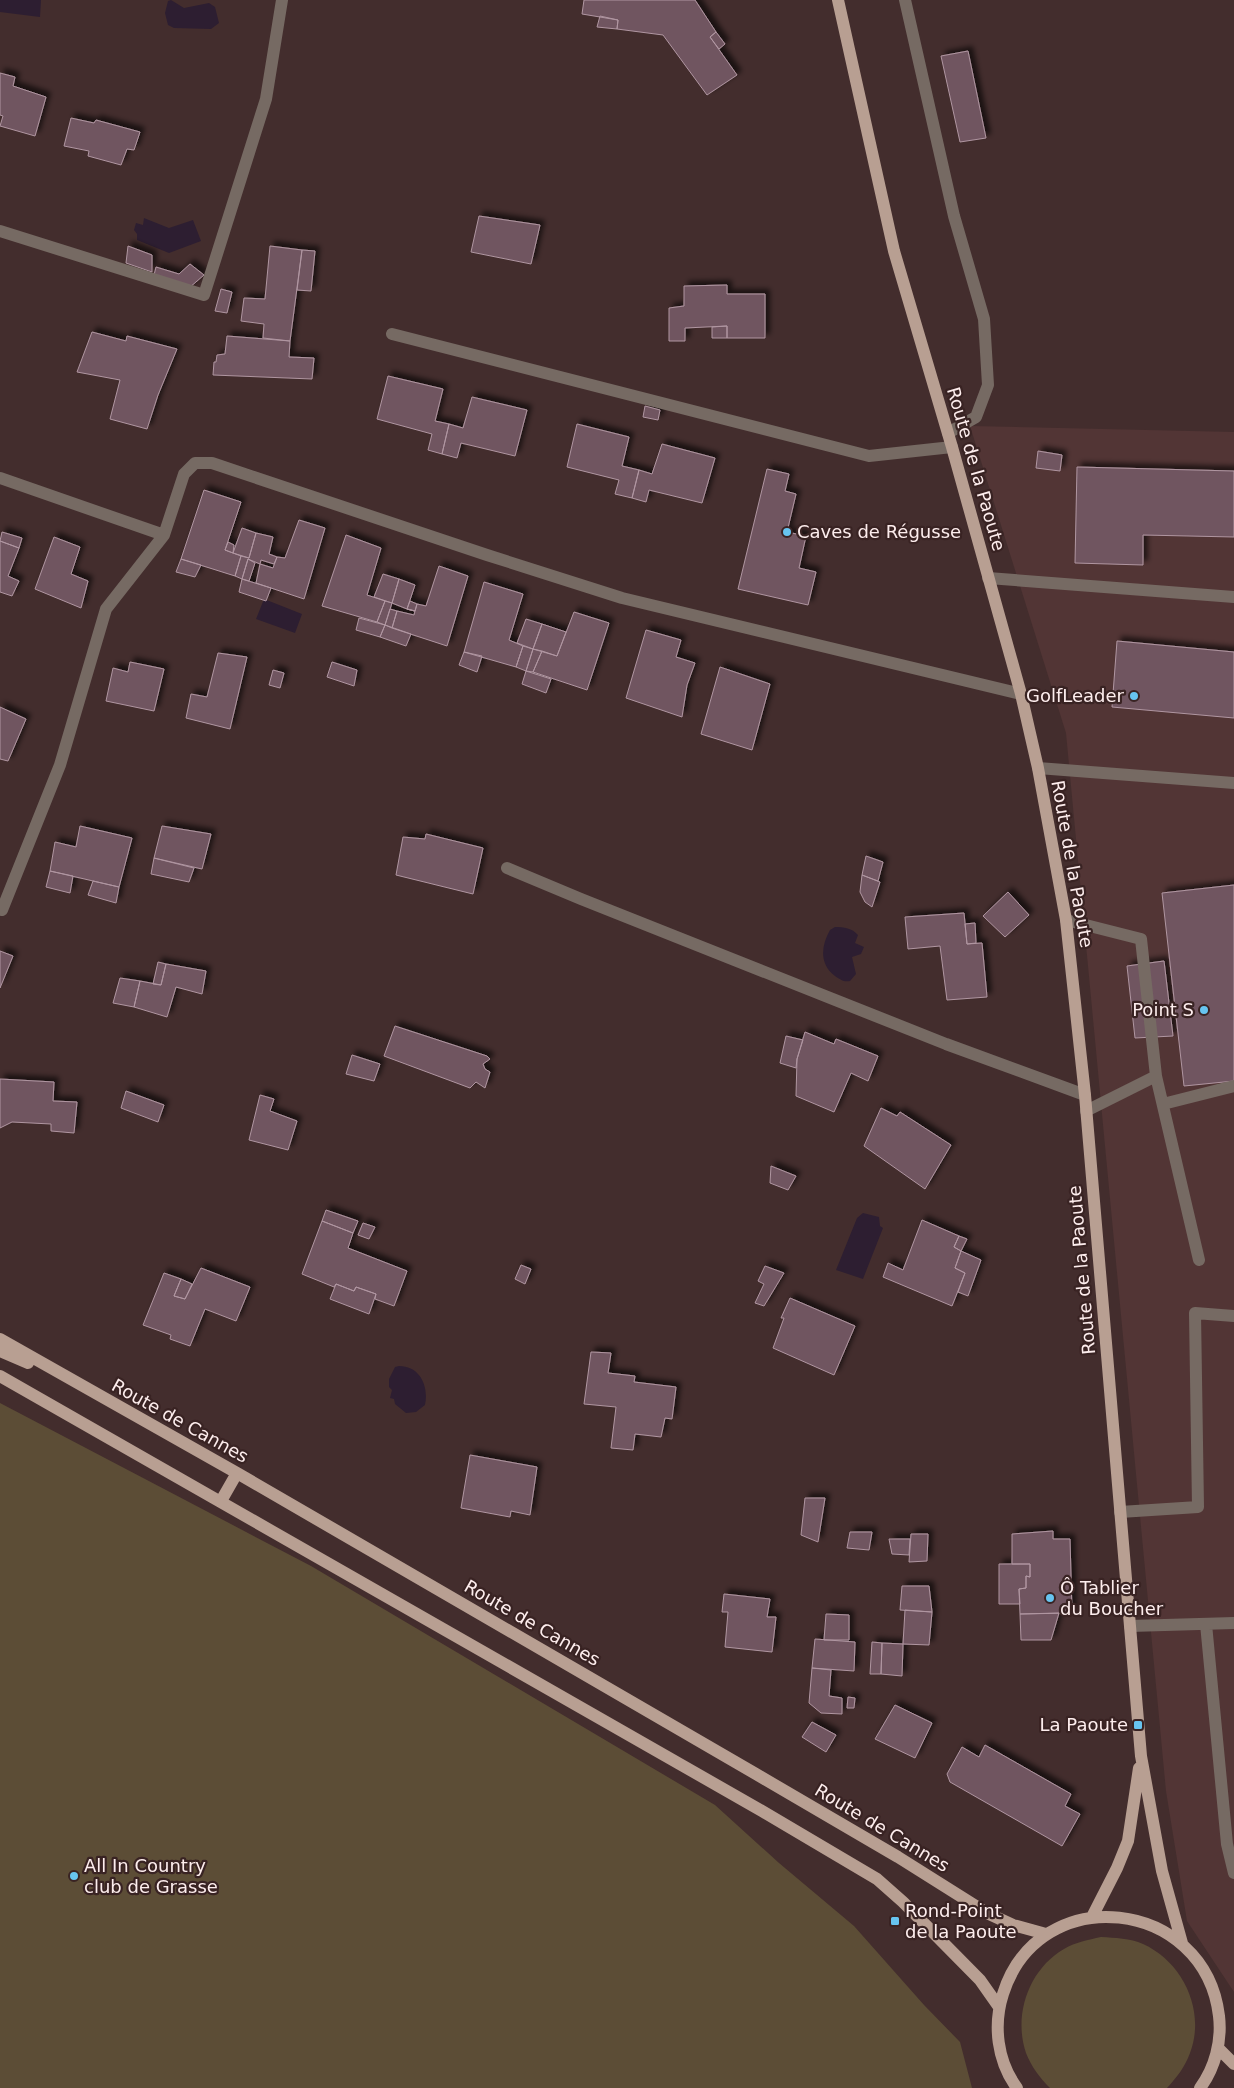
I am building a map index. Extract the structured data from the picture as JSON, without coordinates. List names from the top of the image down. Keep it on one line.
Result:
{"streets":{"main road":["Route de la Paoute","Route de Cannes"]},"places":{"other":["Caves de Régusse","GolfLeader","Point S","Ô Tablier du Boucher","All In Country club de Grasse"],"transit":["La Paoute","Rond-Point de la Paoute"]}}
